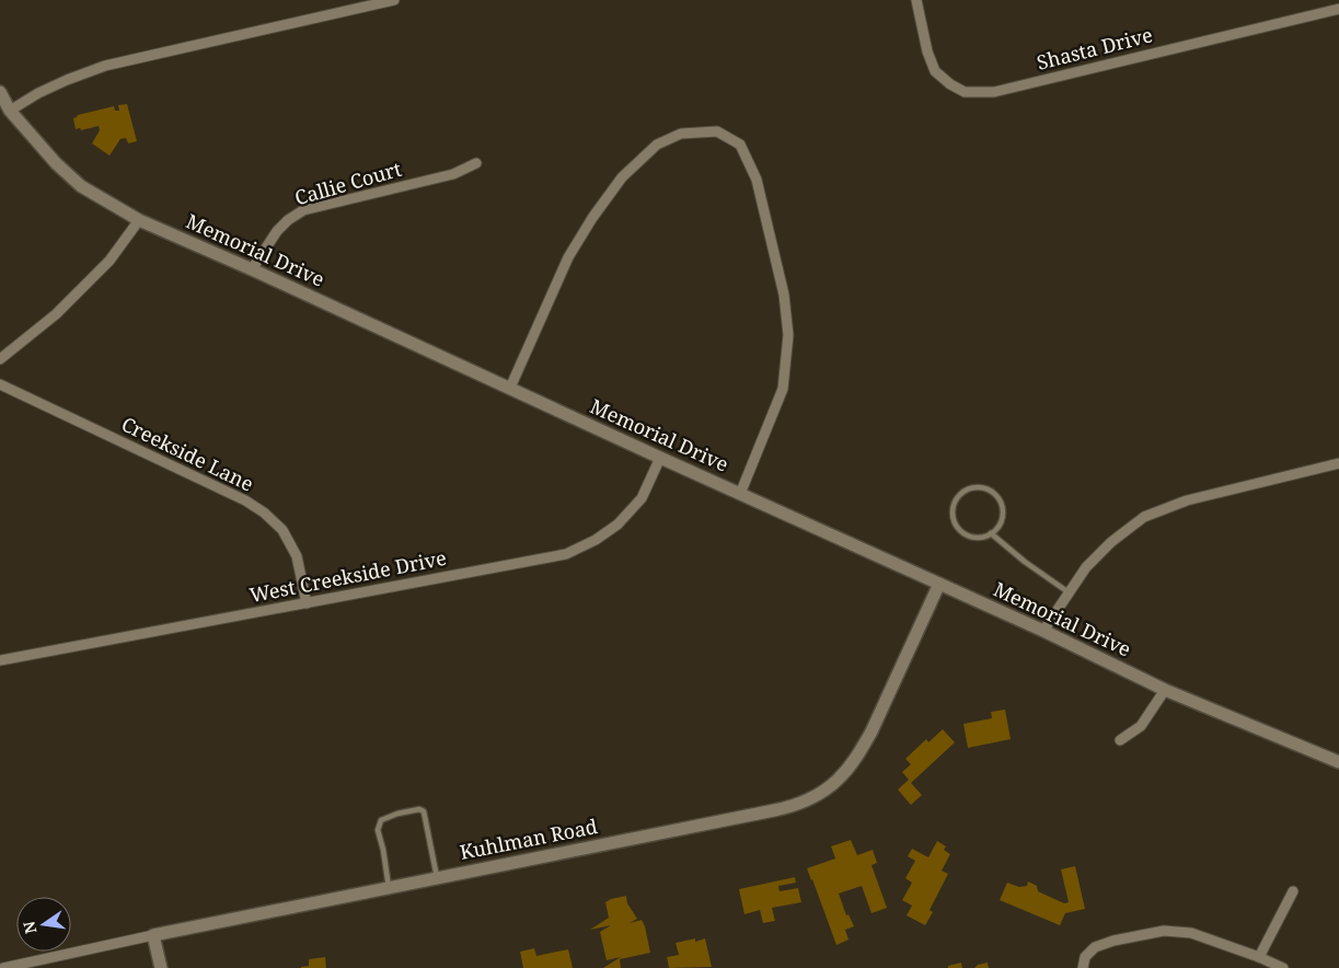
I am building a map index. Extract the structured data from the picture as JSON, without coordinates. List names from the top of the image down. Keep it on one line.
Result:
{"streets":{"street":["Shasta Drive","Callie Court","Memorial Drive","Creekside Lane","West Creekside Drive","Kuhlman Road"]},"crossings":[["Callie Court","Memorial Drive"],["Memorial Drive","West Creekside Drive"],["Memorial Drive","Kuhlman Road"],["Creekside Lane","West Creekside Drive"]],"north":"left"}
